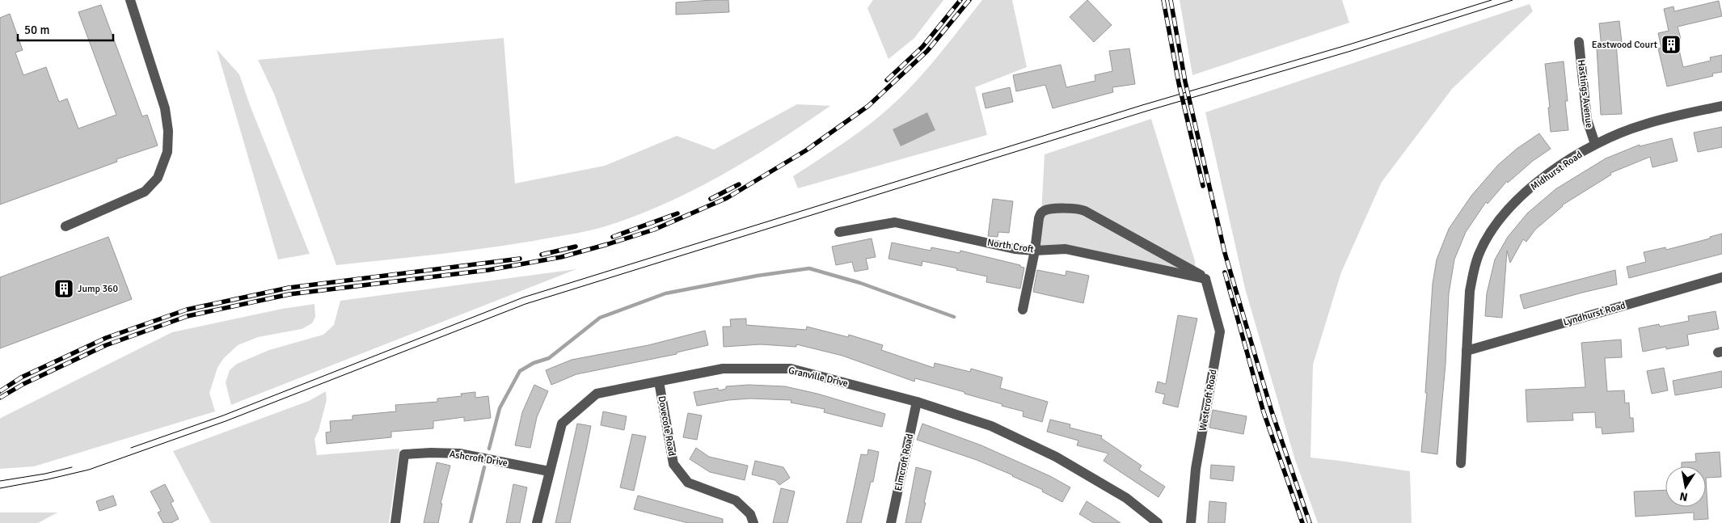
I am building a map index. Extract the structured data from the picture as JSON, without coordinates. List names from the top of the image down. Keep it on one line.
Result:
{"streets":{"street":["Hastings Avenue","Midhurst Road","North Croft","Lyndhurst Road","Granville Drive","Westcroft Road","Dovecote Road","Ashcroft Drive","Elmcroft Road"]},"crossings":[["Hastings Avenue","Midhurst Road"],["Midhurst Road","Lyndhurst Road"],["North Croft","Westcroft Road"],["Granville Drive","Dovecote Road"],["Granville Drive","Ashcroft Drive"],["Granville Drive","Elmcroft Road"]],"places":{"building":["Eastwood Court","Jump 360"]},"scale_bar":"50 m","north":"bottom"}
